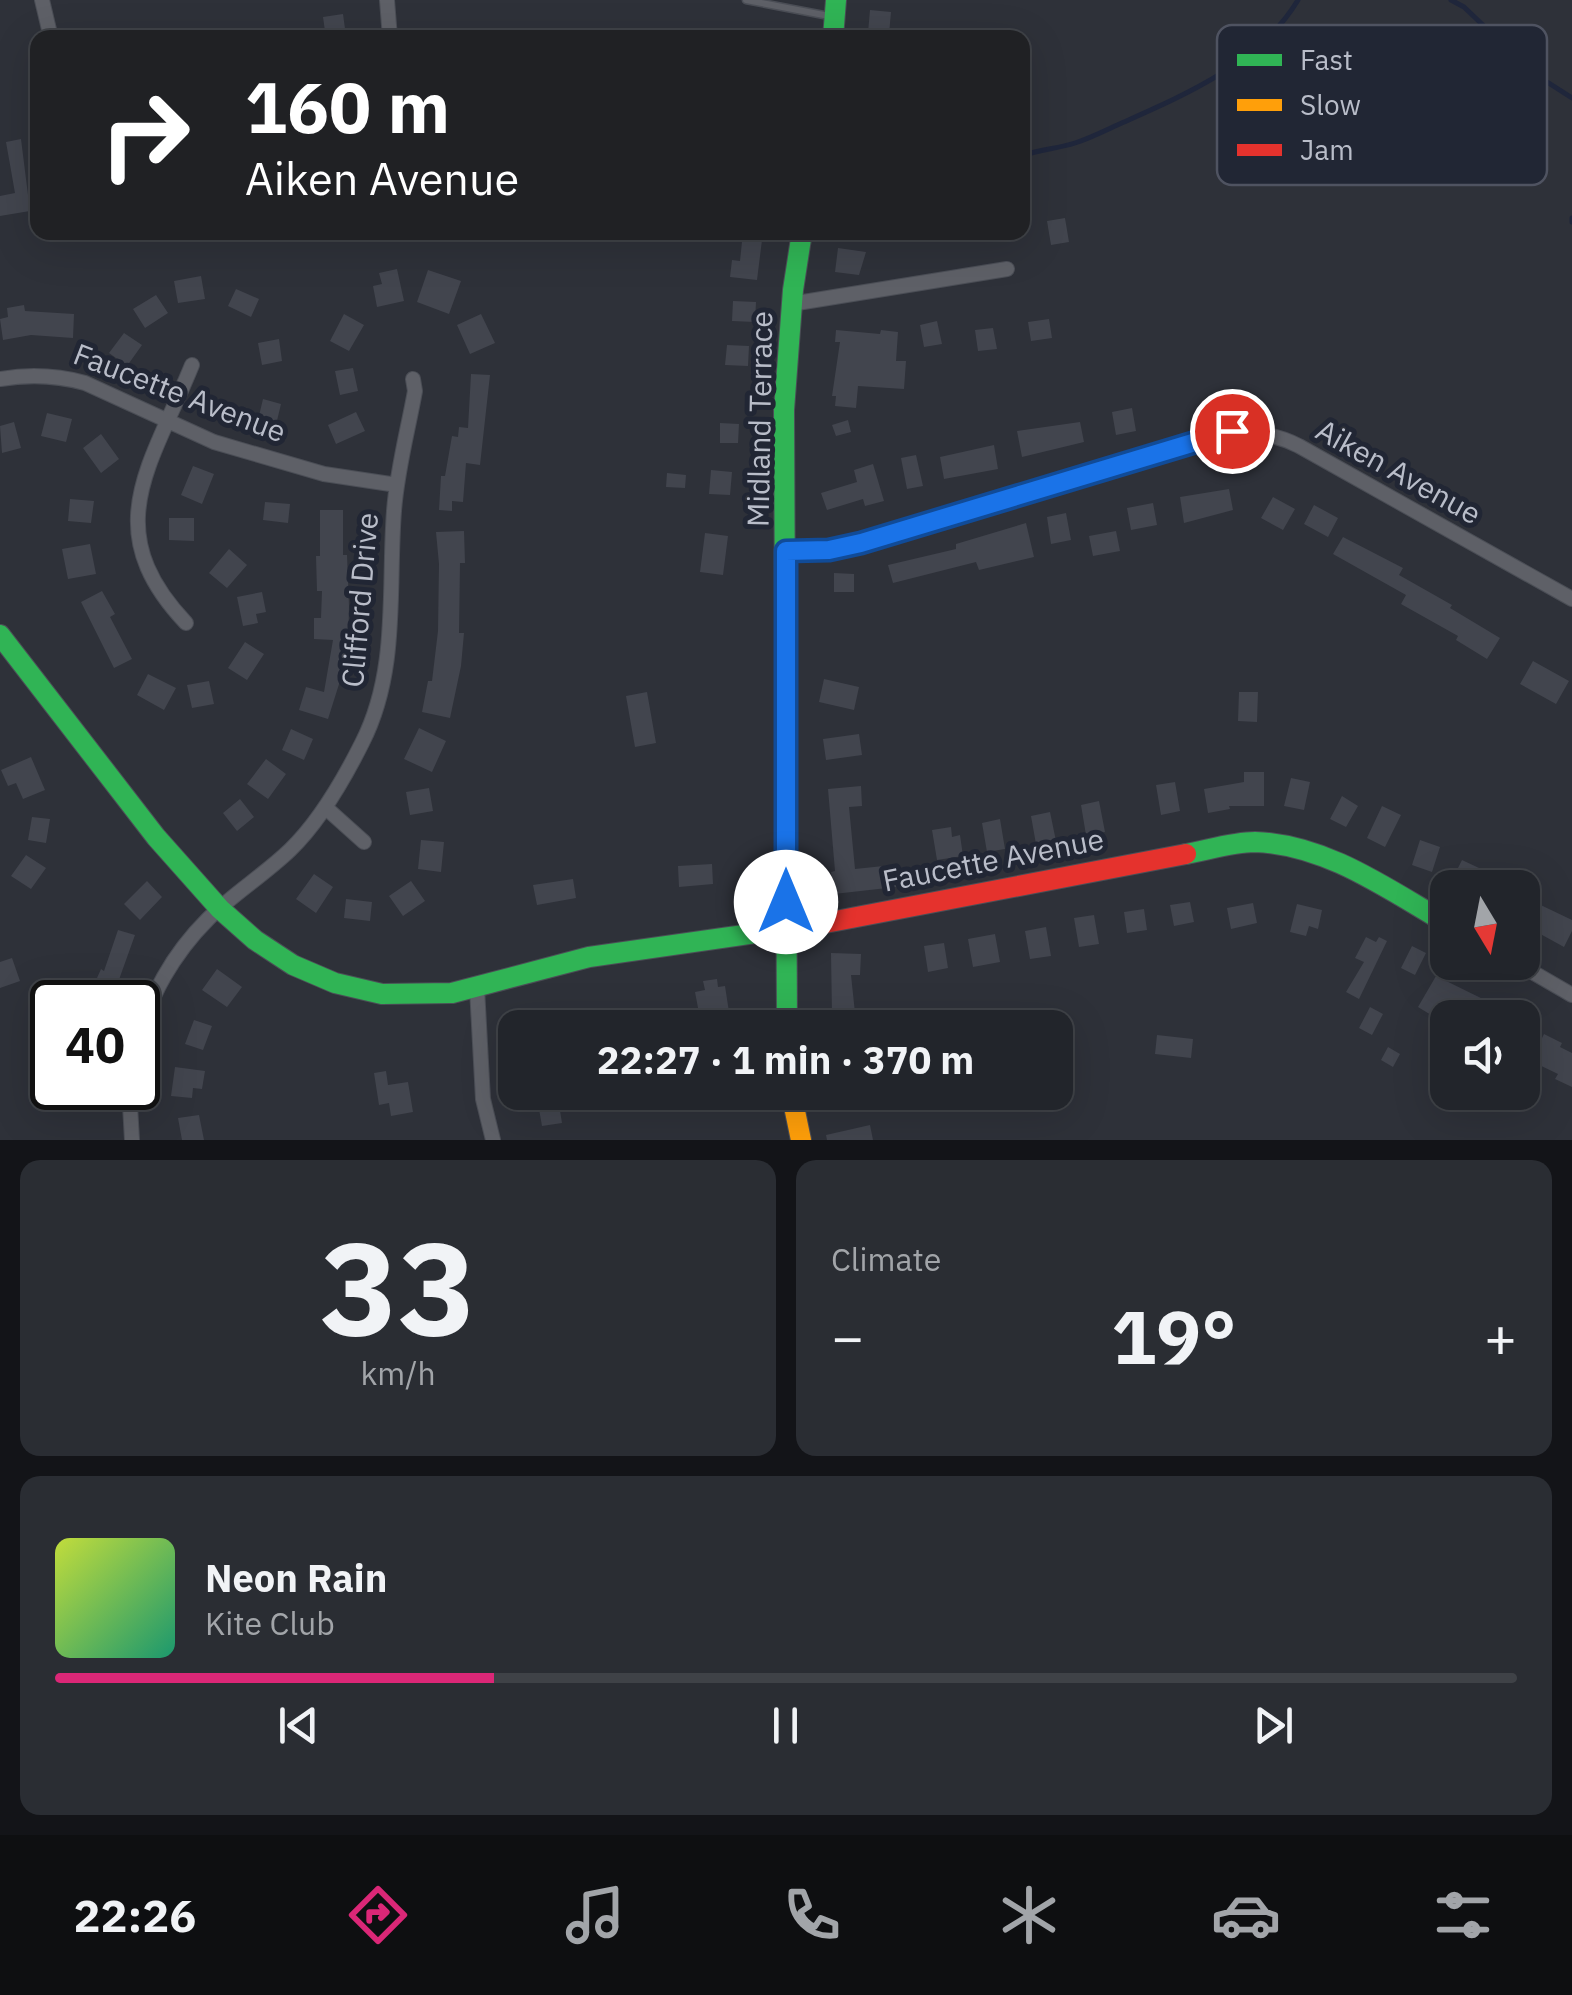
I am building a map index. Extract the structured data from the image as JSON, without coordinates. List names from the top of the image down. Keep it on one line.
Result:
{"streets":{"street":["Faucette Avenue","Midland Terrace","Aiken Avenue","Clifford Drive"]},"crossings":[["Faucette Avenue","Midland Terrace"],["Faucette Avenue","Clifford Drive"],["Midland Terrace","Aiken Avenue"]],"legend":["Fast","Slow","Jam"],"north":"bottom","page":{"turn":["160 m","Aiken Avenue"],"limit":"40","trip":"22:27 · 1 min · 370 m","tile":[["33","km/h"],"Climate"],"heat":["−","19°","+"],"song":["Neon Rain","Kite Club"],"tabs":"22:26"}}
